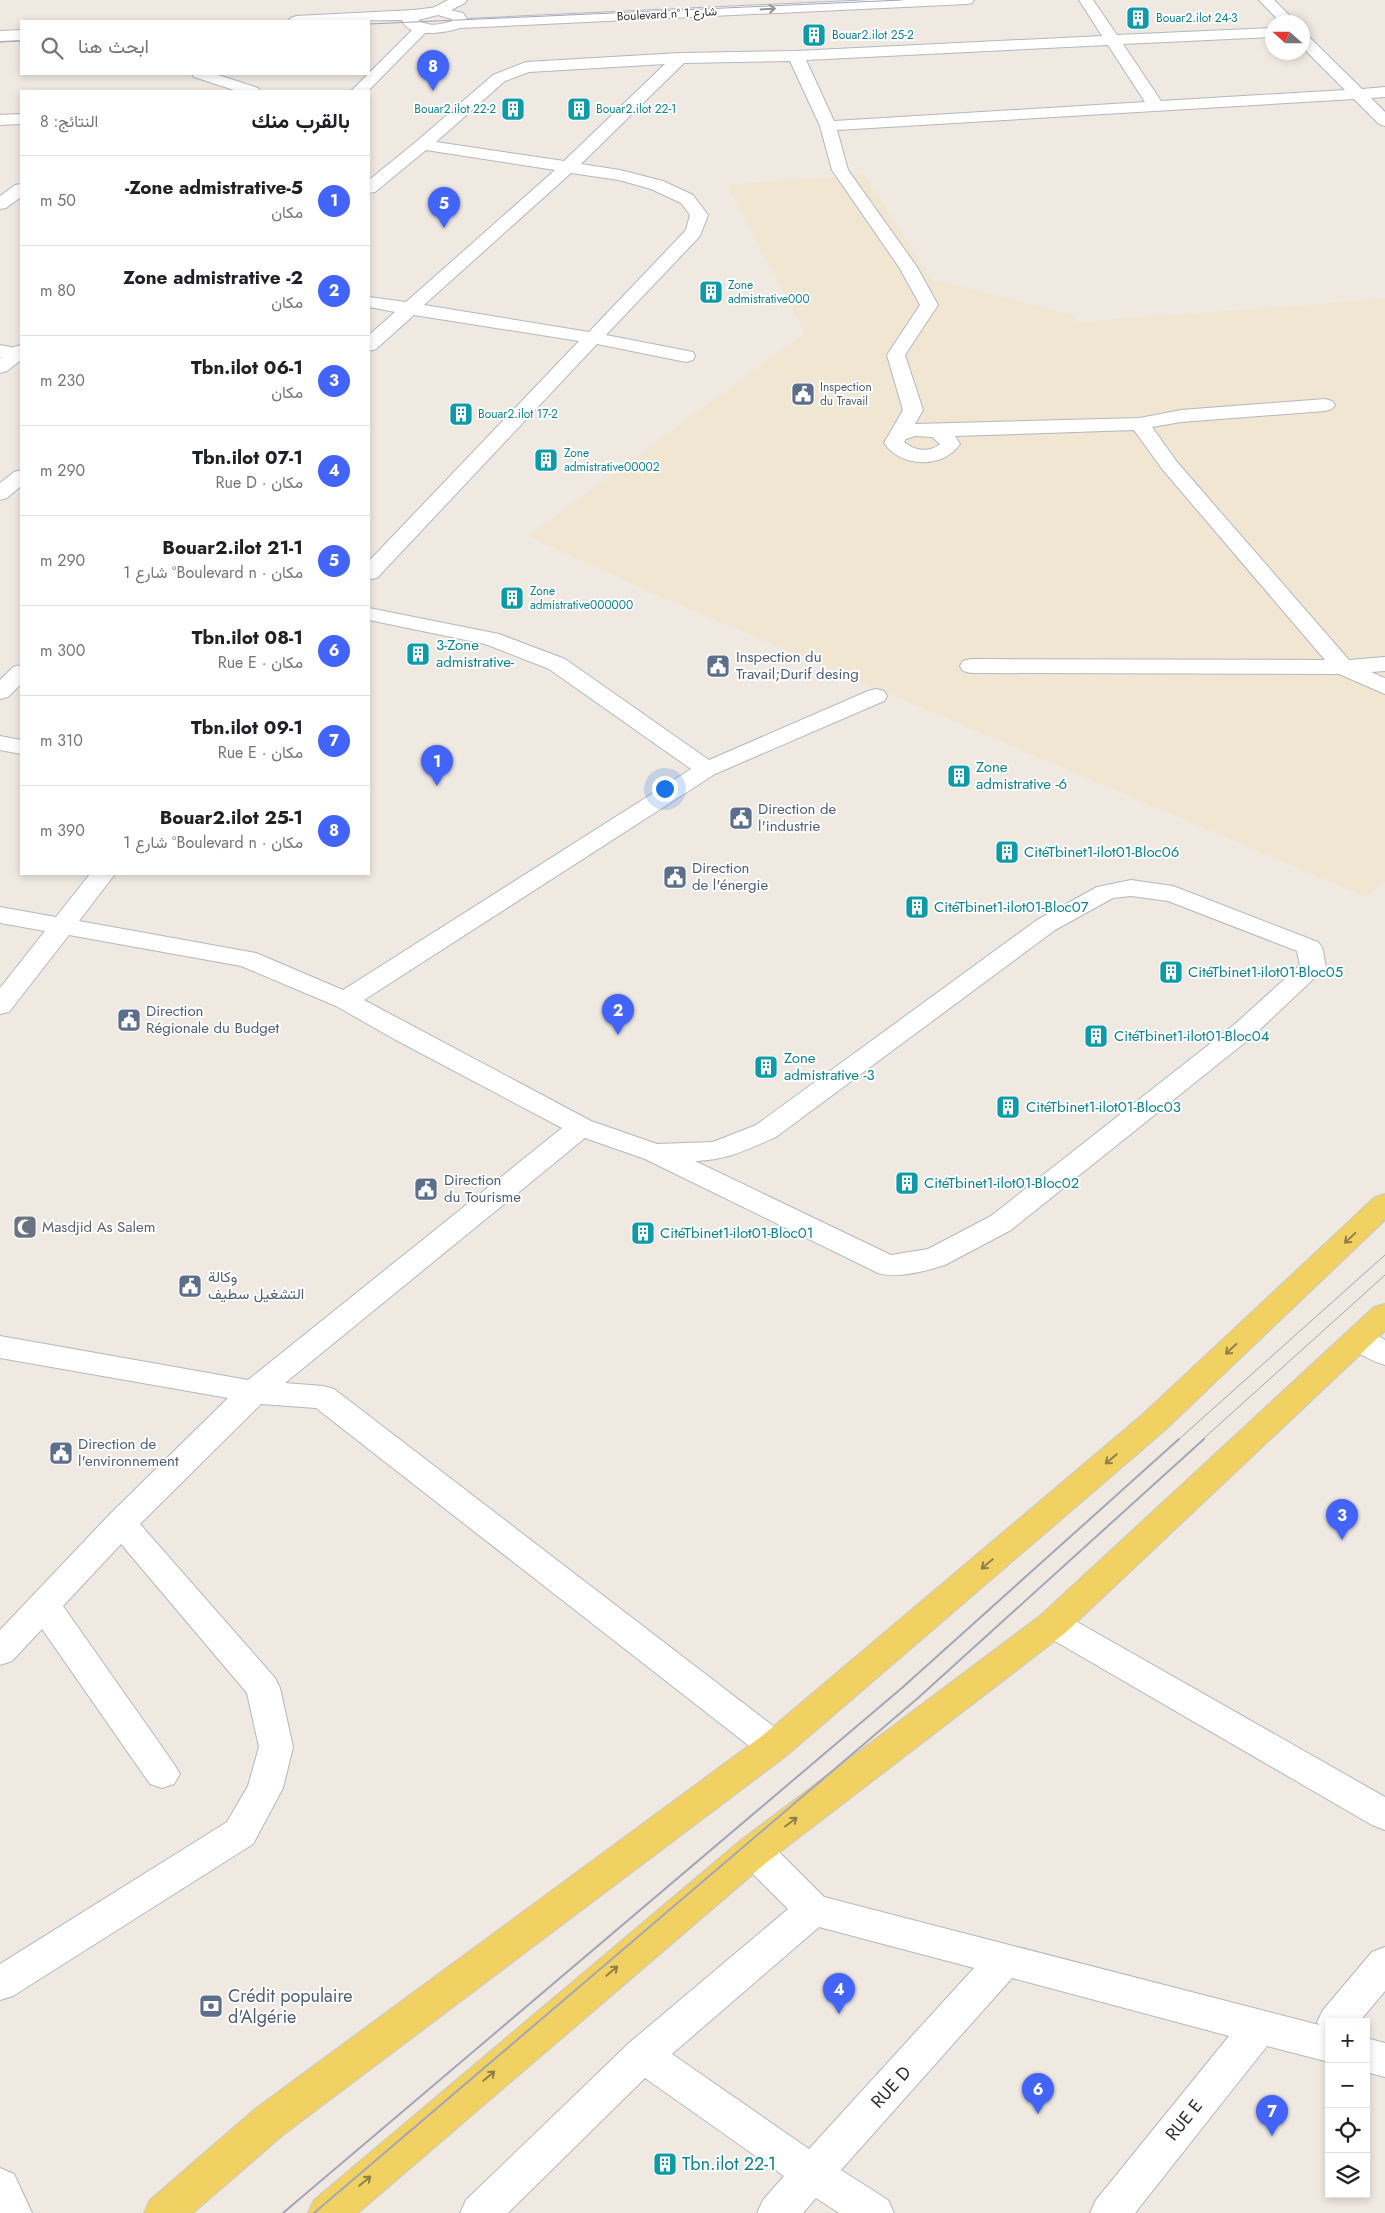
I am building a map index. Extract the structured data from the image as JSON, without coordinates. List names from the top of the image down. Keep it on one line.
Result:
{"streets":{"street":["Boulevard n° شارع 1","RUE D","RUE E"]},"places":{"building":["Bouar2.ilot 24-3","Bouar2.ilot 25-2","Bouar2.ilot 22-2","Bouar2.ilot 22-1","Zone admistrative000","Bouar2.ilot 17-2","Zone admistrative00002","Zone admistrative000000","3-Zone admistrative-","Zone admistrative -6","CitéTbinet1-ilot01-Bloc06","CitéTbinet1-ilot01-Bloc07","CitéTbinet1-ilot01-Bloc05","CitéTbinet1-ilot01-Bloc04","Zone admistrative -3","CitéTbinet1-ilot01-Bloc03","CitéTbinet1-ilot01-Bloc02","CitéTbinet1-ilot01-Bloc01","Tbn.ilot 22-1"],"public building":["Inspection du Travail","Inspection du Travail;Durif desing","Direction de l'industrie","Direction de l'énergie","Direction Régionale du Budget","Direction du Tourisme","وكالة التشغيل سطيف","Direction de l'environnement"],"mosque":["Masdjid As Salem"],"bank":["Crédit populaire d'Algérie"]},"north":"left","page":{"search":"ابحث هنا","pins":["8","5","1","2","3","4","6","7"],"heading":["بالقرب منك","النتائج: 8"],"list":[{"mark":"1","name":"5-Zone admistrative-","note":"مكان","value":"50 m"},{"mark":"2","name":"Zone admistrative -2","note":"مكان","value":"80 m"},{"mark":"3","name":"Tbn.ilot 06-1","note":"مكان","value":"230 m"},{"mark":"4","name":"Tbn.ilot 07-1","note":"مكان · Rue D","value":"290 m"},{"mark":"5","name":"Bouar2.ilot 21-1","note":"مكان · Boulevard n° شارع 1","value":"290 m"},{"mark":"6","name":"Tbn.ilot 08-1","note":"مكان · Rue E","value":"300 m"},{"mark":"7","name":"Tbn.ilot 09-1","note":"مكان · Rue E","value":"310 m"},{"mark":"8","name":"Bouar2.ilot 25-1","note":"مكان · Boulevard n° شارع 1","value":"390 m"}],"map_buttons":["+","−"]}}
